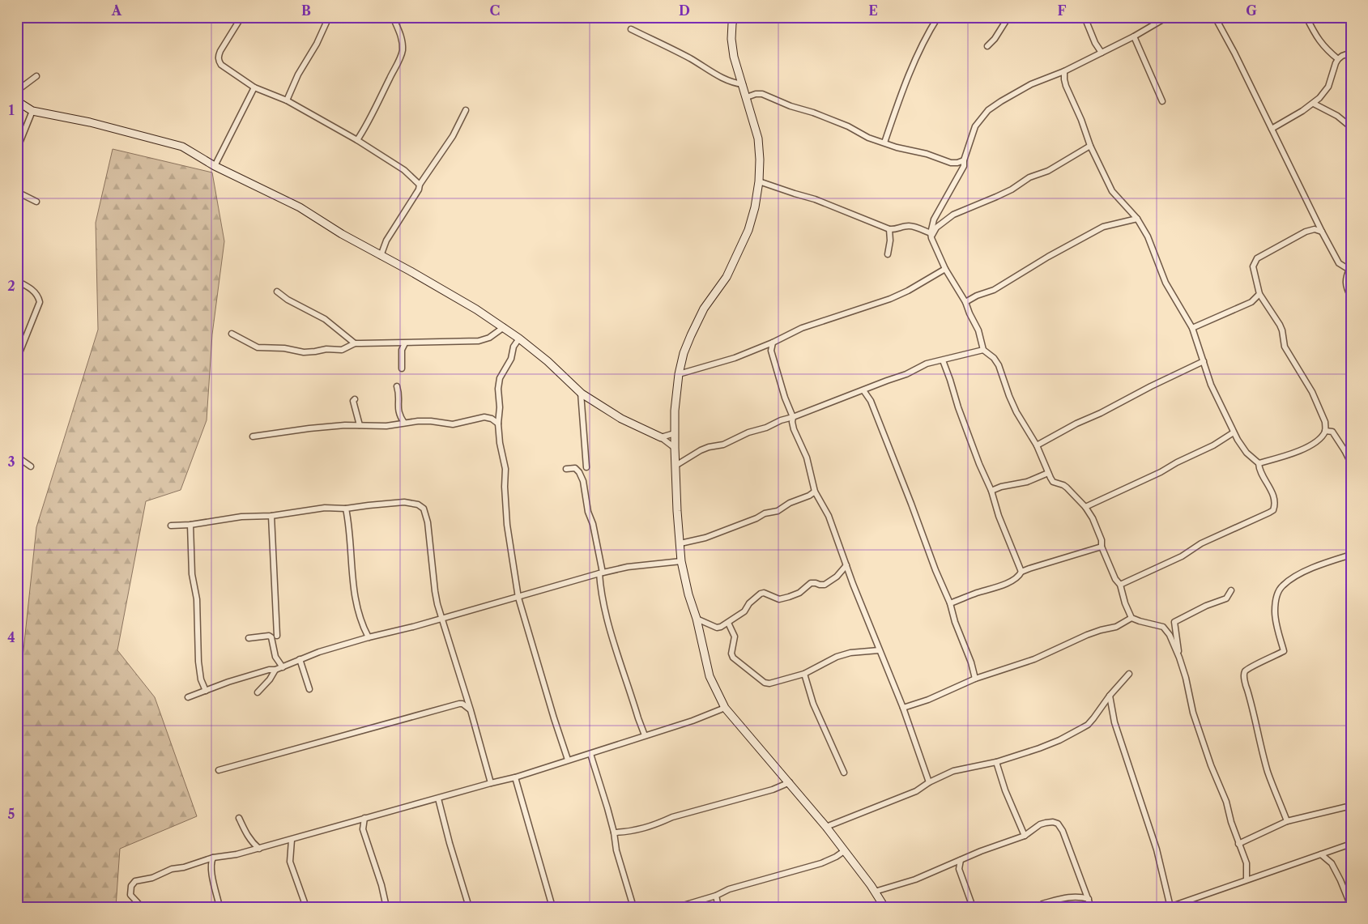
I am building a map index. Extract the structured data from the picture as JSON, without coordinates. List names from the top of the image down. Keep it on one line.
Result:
{"grid":{"columns":["A","B","C","D","E","F","G"],"rows":["1","2","3","4","5"]}}
